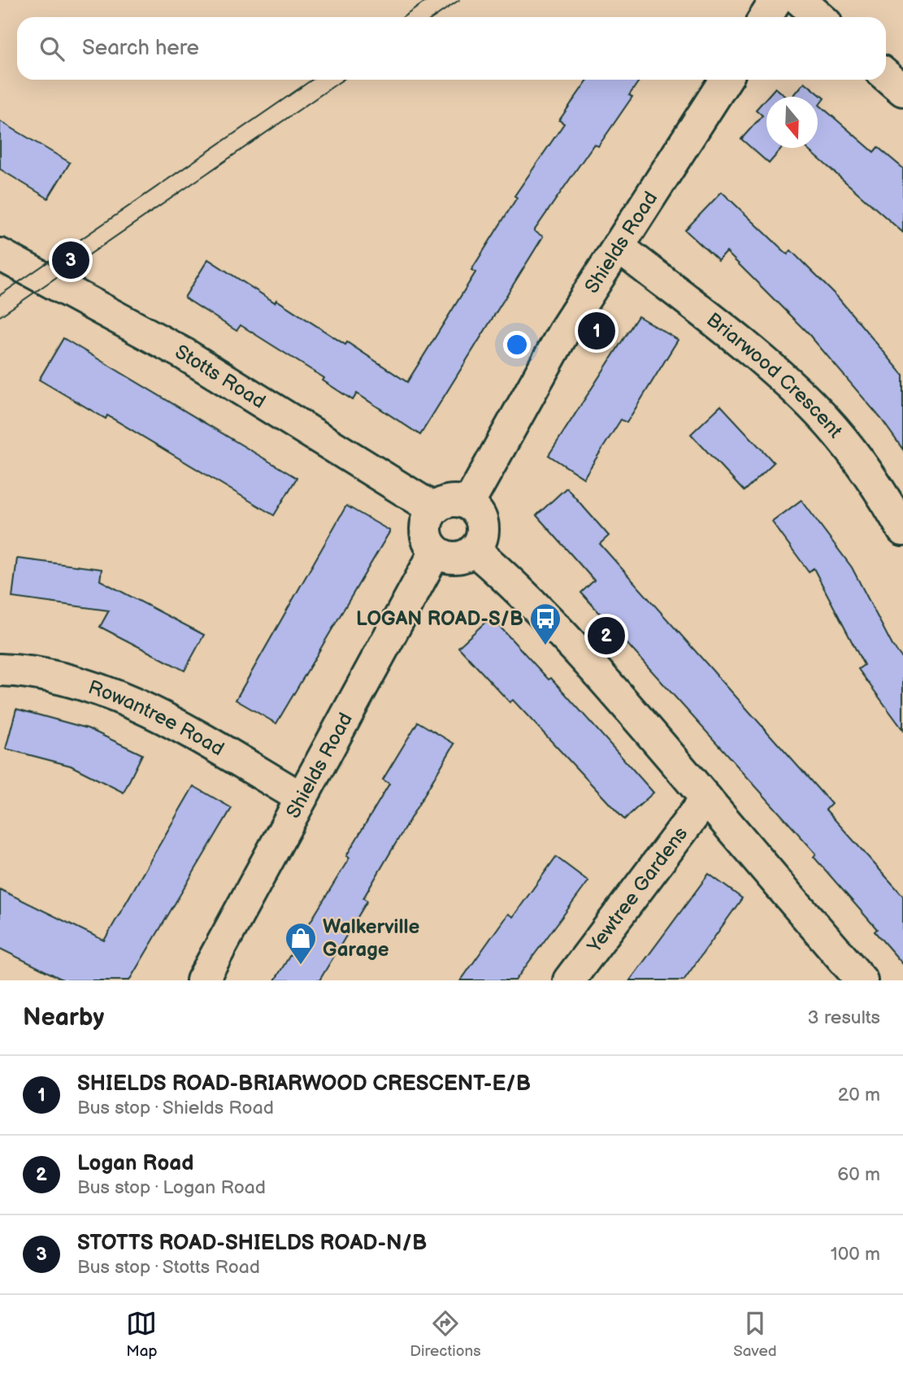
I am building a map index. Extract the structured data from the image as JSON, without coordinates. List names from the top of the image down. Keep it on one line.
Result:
{"streets":{"street":["Shields Road","Stotts Road","Briarwood Crescent","Rowantree Road","Yewtree Gardens"]},"crossings":[["Shields Road","Stotts Road"],["Shields Road","Briarwood Crescent"],["Shields Road","Rowantree Road"]],"places":{"bus stop":["LOGAN ROAD-S/B"],"shop":["Walkerville Garage"]},"north":"bottom","page":{"search":"Search here","pins":["3","1","2"],"heading":["Nearby","3 results"],"list":[{"mark":"1","name":"SHIELDS ROAD-BRIARWOOD CRESCENT-E/B","note":"Bus stop · Shields Road","value":"20 m"},{"mark":"2","name":"Logan Road","note":"Bus stop · Logan Road","value":"60 m"},{"mark":"3","name":"STOTTS ROAD-SHIELDS ROAD-N/B","note":"Bus stop · Stotts Road","value":"100 m"}],"nav":["Map","Directions","Saved"]}}
